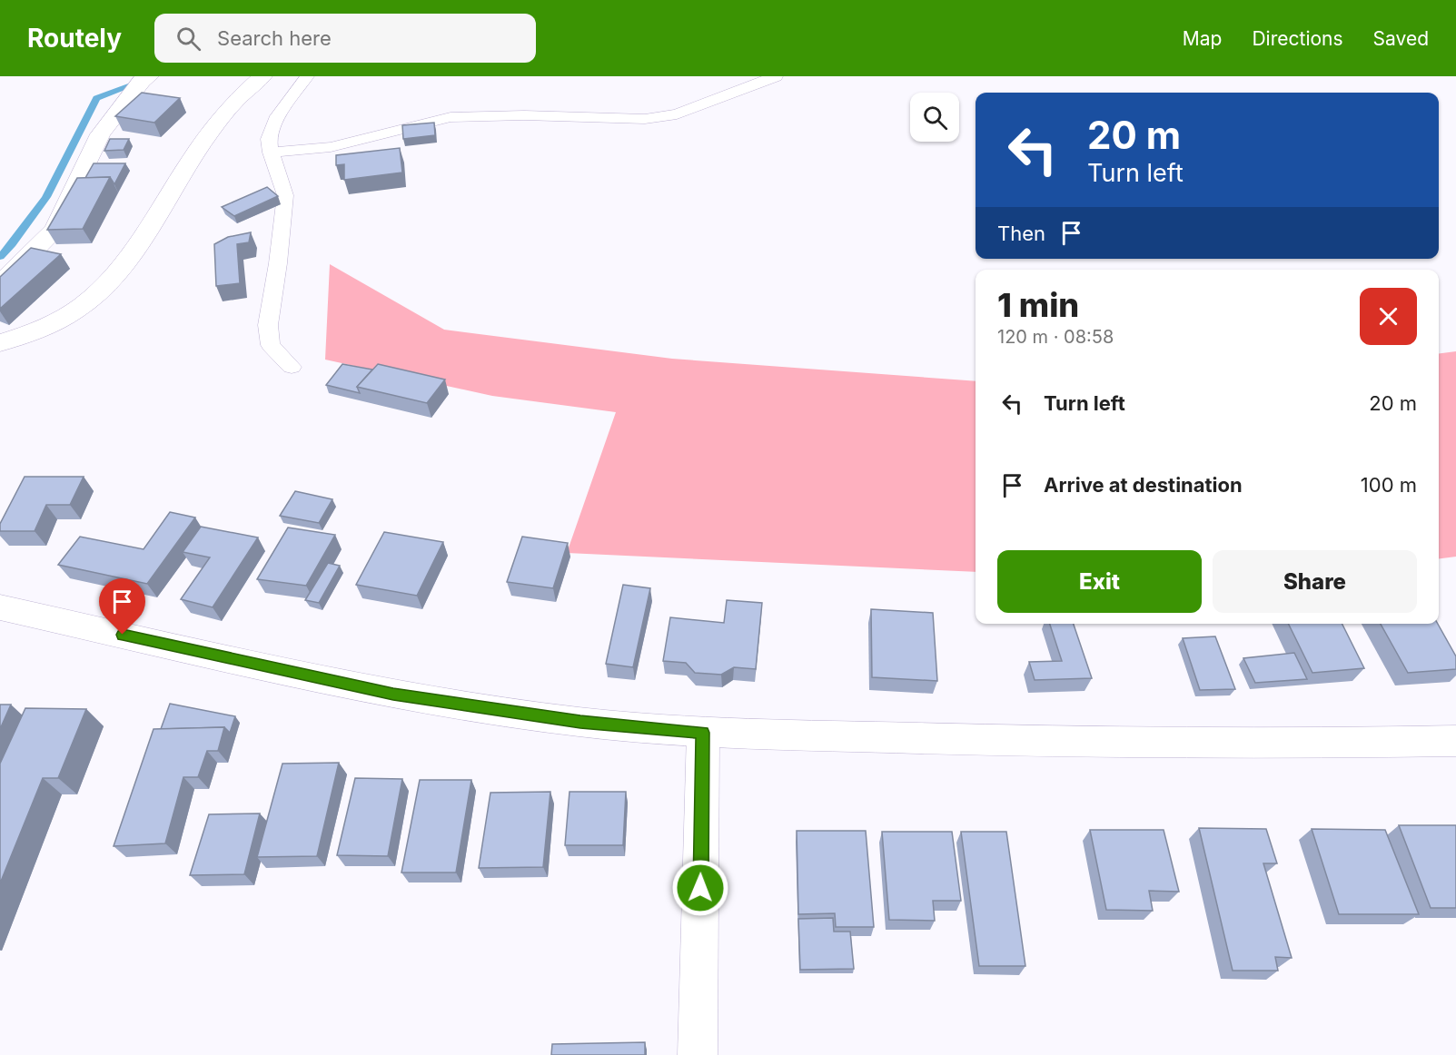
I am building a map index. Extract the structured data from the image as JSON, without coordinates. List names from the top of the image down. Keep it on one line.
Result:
{"page":{"header":"Routely","search":"Search here","nav":["Map","Directions","Saved"],"turn":["20 m","Turn left"],"then":"Then","heading":["1 min","120 m · 08:58"],"list":[{"name":"Turn left","value":"20 m"},{"name":"Arrive at destination","value":"100 m"}],"buttons":["Exit","Share"]}}
